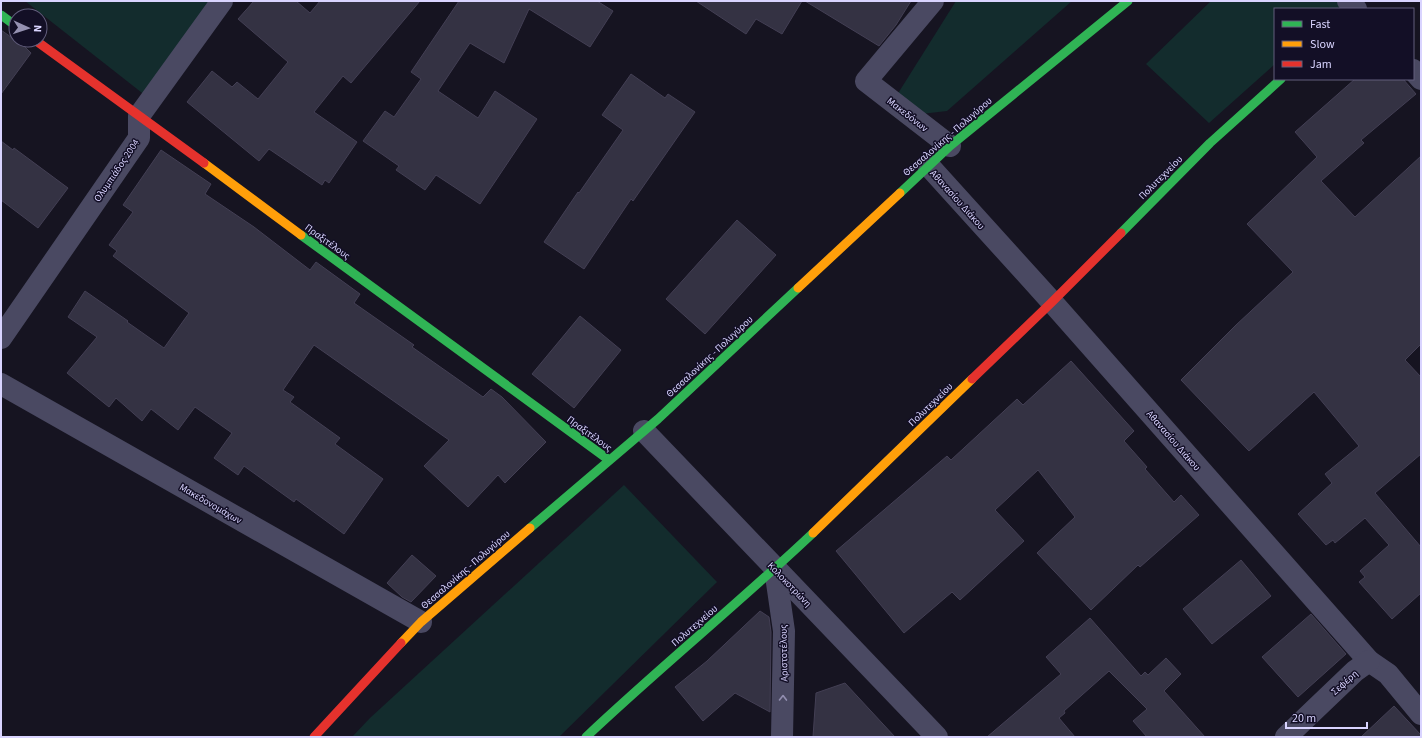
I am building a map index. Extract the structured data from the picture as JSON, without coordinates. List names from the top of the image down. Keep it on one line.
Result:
{"streets":{"street":["Μακεδόνων","Θεσσαλονίκης - Πολυγύρου","Ολυμπιάδος 2004","Πολυτεχνείου","Αθανασίου Διάκου","Πραξιτέλους","Μακεδονομάχων","Κολοκοτρώνη","Αριστοτέλους","Σεφέρη"]},"crossings":[["Μακεδόνων","Θεσσαλονίκης - Πολυγύρου"],["Θεσσαλονίκης - Πολυγύρου","Αθανασίου Διάκου"],["Θεσσαλονίκης - Πολυγύρου","Πραξιτέλους"],["Θεσσαλονίκης - Πολυγύρου","Μακεδονομάχων"],["Θεσσαλονίκης - Πολυγύρου","Κολοκοτρώνη"],["Ολυμπιάδος 2004","Πραξιτέλους"],["Πολυτεχνείου","Αθανασίου Διάκου"],["Πολυτεχνείου","Κολοκοτρώνη"],["Πολυτεχνείου","Αριστοτέλους"],["Αθανασίου Διάκου","Σεφέρη"],["Κολοκοτρώνη","Αριστοτέλους"]],"one_way":["Αριστοτέλους"],"legend":["Fast","Slow","Jam"],"scale_bar":"20 m","north":"right"}
